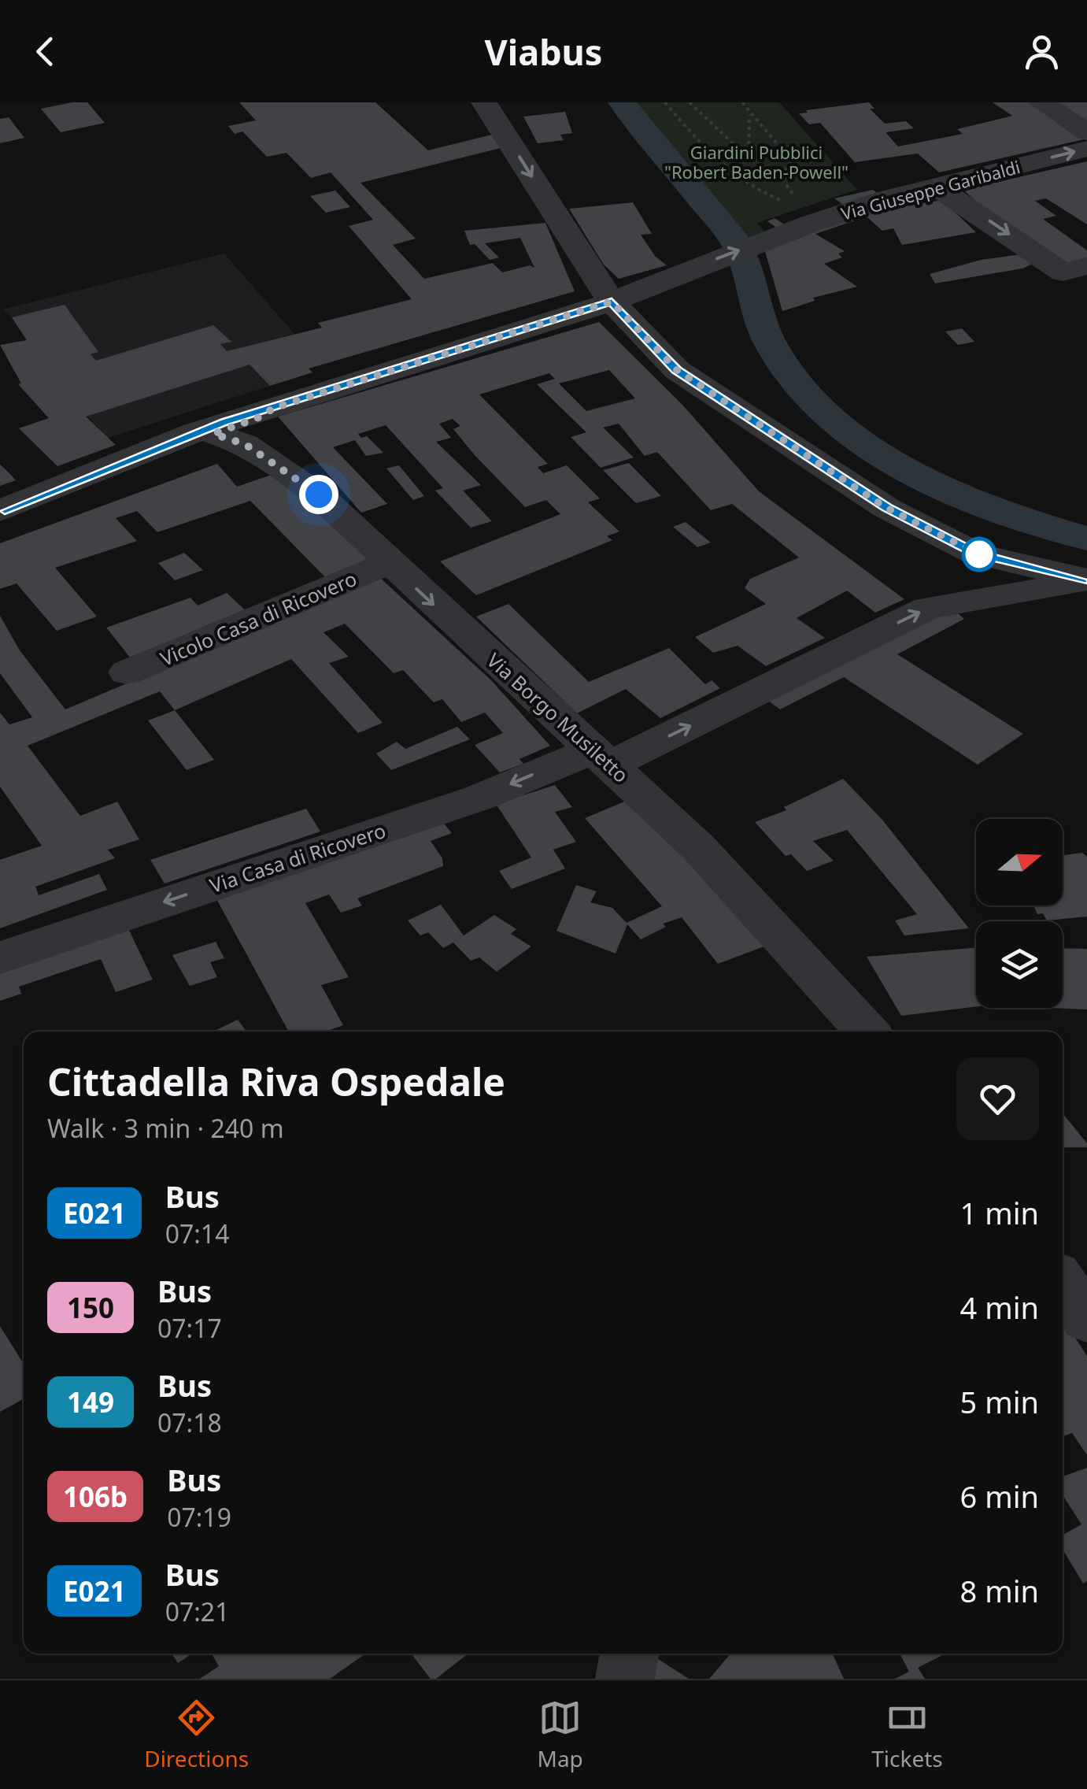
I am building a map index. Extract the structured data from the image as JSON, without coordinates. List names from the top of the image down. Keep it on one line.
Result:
{"streets":{"street":["Via Giuseppe Garibaldi","Vicolo Casa di Ricovero","Via Borgo Musiletto","Via Casa di Ricovero"]},"crossings":[["Vicolo Casa di Ricovero","Via Borgo Musiletto"],["Via Borgo Musiletto","Via Casa di Ricovero"]],"one_way":["Via Giuseppe Garibaldi"],"parks":["Giardini Pubblici \"Robert Baden-Powell\""],"lines":["bus line E021"],"north":"right","page":{"header":"Viabus","heading":["Cittadella Riva Ospedale","Walk · 3 min · 240 m"],"list":[{"mark":"E021","name":"Bus","note":"07:14","value":"1 min"},{"mark":"150","name":"Bus","note":"07:17","value":"4 min"},{"mark":"149","name":"Bus","note":"07:18","value":"5 min"},{"mark":"106b","name":"Bus","note":"07:19","value":"6 min"},{"mark":"E021","name":"Bus","note":"07:21","value":"8 min"}],"tabs":["Directions","Map","Tickets"]}}
